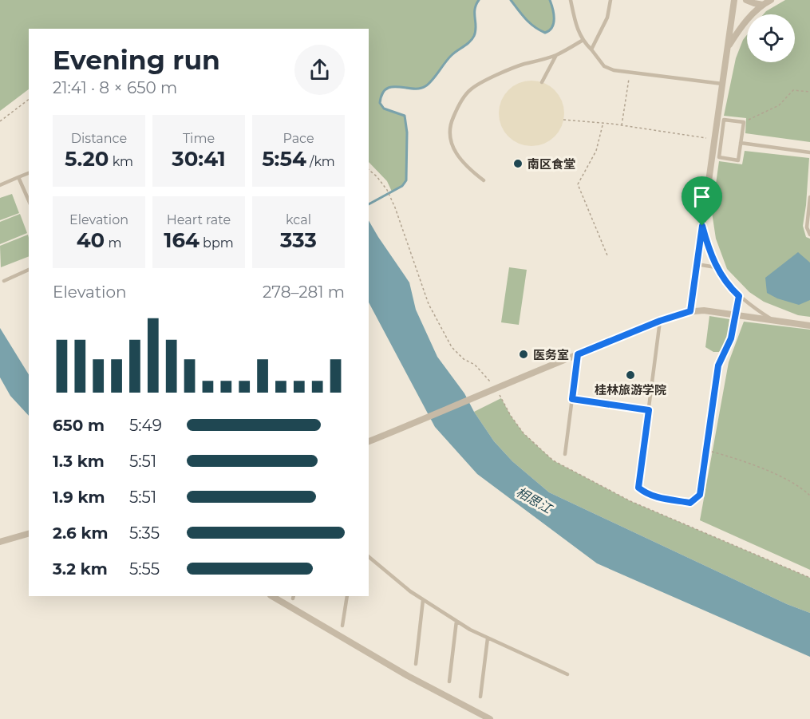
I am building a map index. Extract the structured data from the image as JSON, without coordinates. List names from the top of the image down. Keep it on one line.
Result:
{"water":["相思江"],"places":["南区食堂","医务室","桂林旅游学院"],"page":{"heading":["Evening run","21:41 · 8 × 650 m"],"stats":[["Distance","5.20 km"],["Time","30:41"],["Pace","5:54 /km"],["Elevation","40 m"],["Heart rate","164 bpm"],["kcal","333"]],"chart":["Elevation","278–281 m"],"list":[{"name":"650 m","note":"5:49"},{"name":"1.3 km","note":"5:51"},{"name":"1.9 km","note":"5:51"},{"name":"2.6 km","note":"5:35"},{"name":"3.2 km","note":"5:55"}]}}
